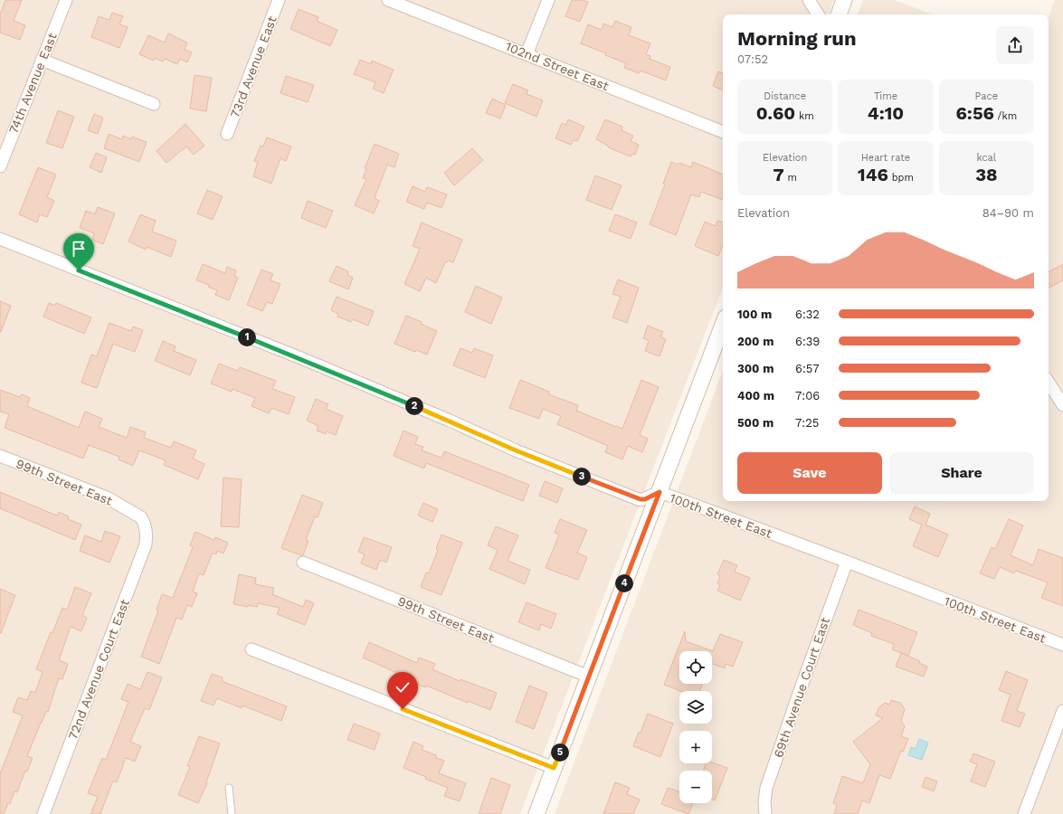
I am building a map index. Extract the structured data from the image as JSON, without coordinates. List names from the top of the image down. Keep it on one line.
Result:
{"streets":{"street":["102nd Street East","73rd Avenue East","74th Avenue East","99th Street East","100th Street East","72nd Avenue Court East","69th Avenue Court East"]},"crossings":[["99th Street East","72nd Avenue Court East"],["100th Street East","69th Avenue Court East"]],"page":{"heading":["Morning run","07:52"],"stats":[["Distance","0.60 km"],["Time","4:10"],["Pace","6:56 /km"],["Elevation","7 m"],["Heart rate","146 bpm"],["kcal","38"]],"chart":["Elevation","84–90 m"],"list":[{"name":"100 m","note":"6:32"},{"name":"200 m","note":"6:39"},{"name":"300 m","note":"6:57"},{"name":"400 m","note":"7:06"},{"name":"500 m","note":"7:25"}],"pins":["1","2","3","4","5"],"buttons":["Save","Share"],"map_buttons":["+","−"]}}
